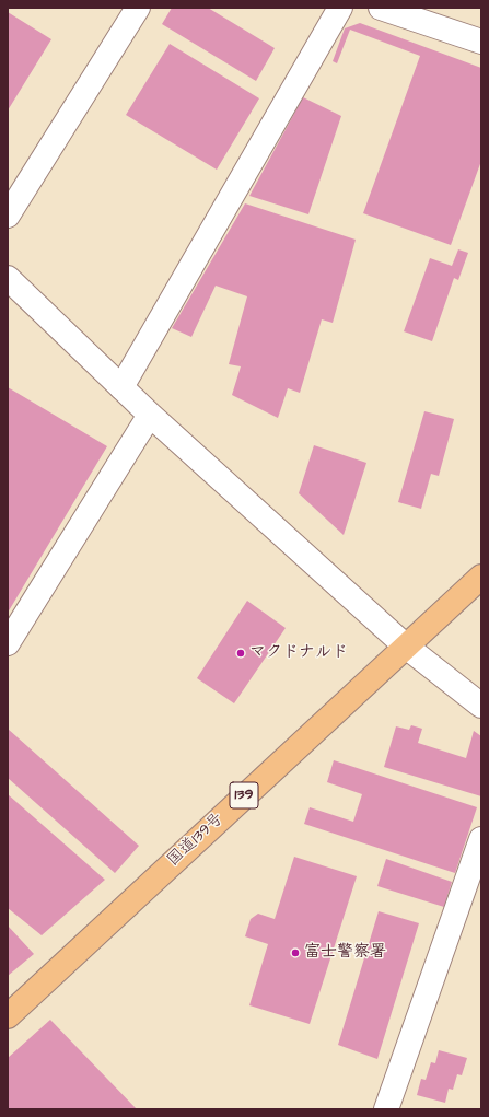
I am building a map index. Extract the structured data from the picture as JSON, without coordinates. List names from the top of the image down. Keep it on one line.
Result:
{"streets":{"highway":["139","国道139号"]},"places":["マクドナルド","富士警察署"]}
